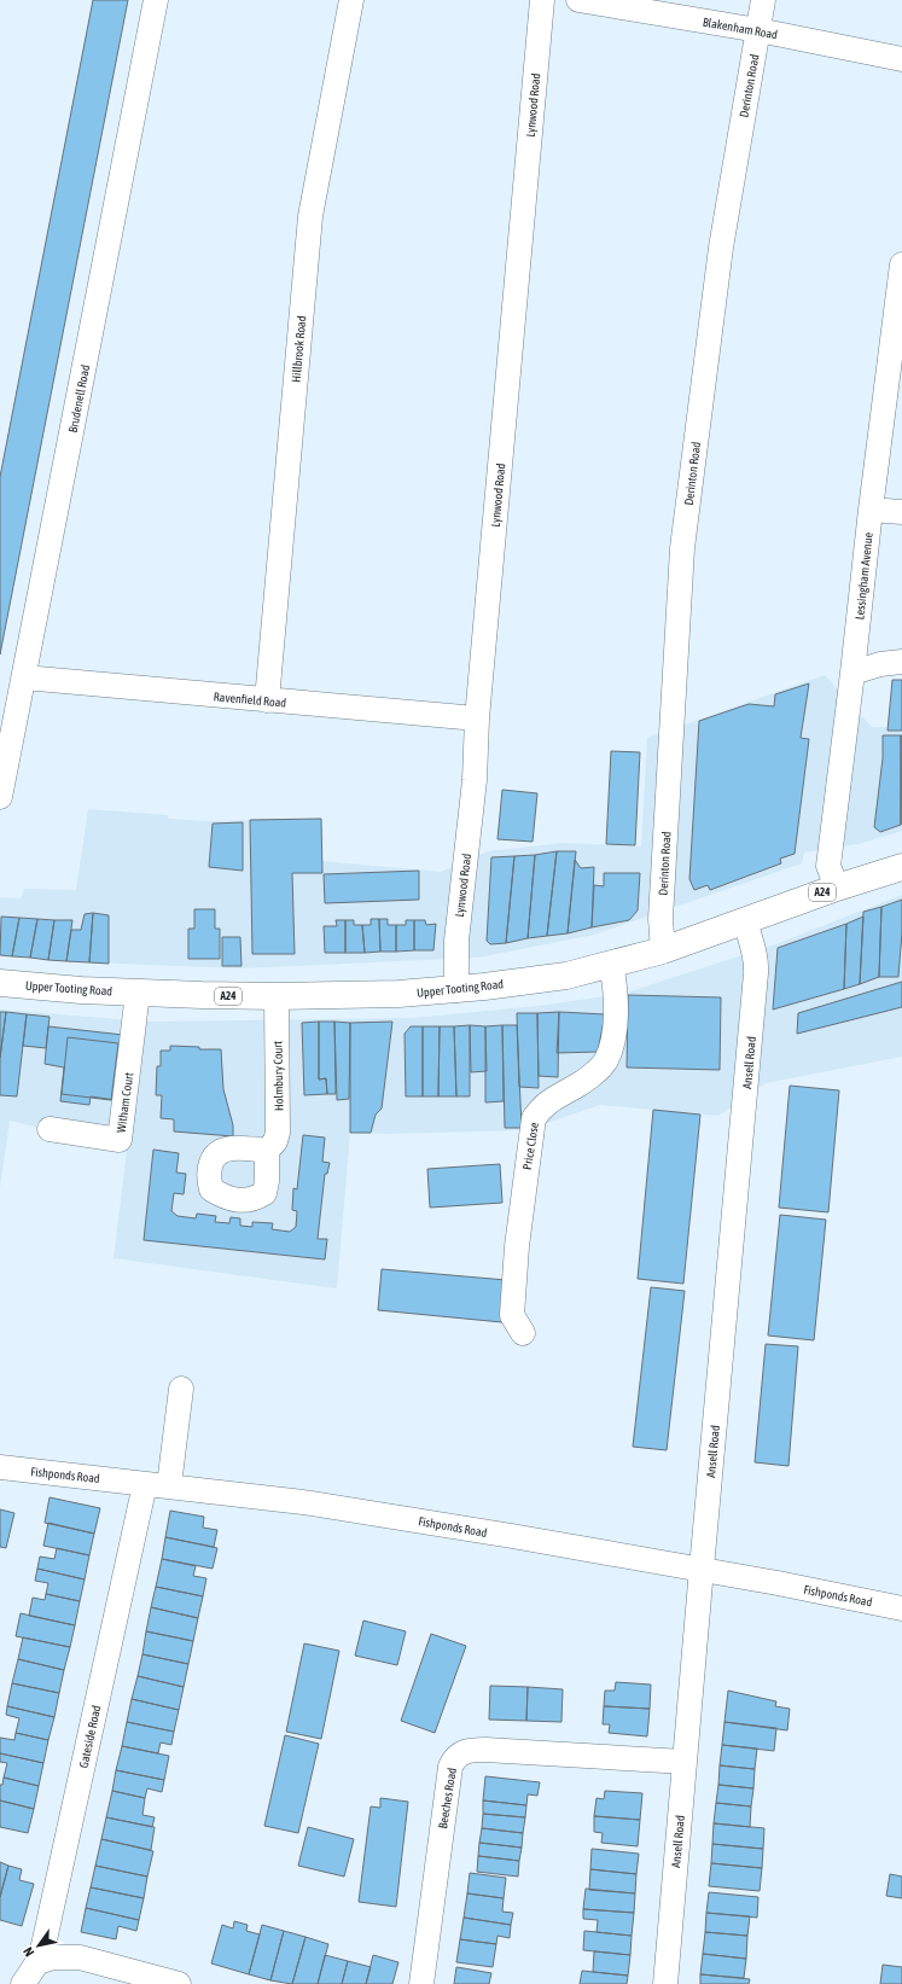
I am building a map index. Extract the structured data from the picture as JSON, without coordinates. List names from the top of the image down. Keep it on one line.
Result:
{"streets":{"highway":["A24","Upper Tooting Road"],"street":["Blakenham Road","Derinton Road","Lynwood Road","Hillbrook Road","Brudenell Road","Lessingham Avenue","Ravenfield Road","Ansell Road","Holmbury Court","Witham Court","Price Close","Fishponds Road","Gateside Road","Beeches Road"]},"crossings":[["Blakenham Road","Derinton Road"],["Derinton Road","Upper Tooting Road"],["Lynwood Road","Ravenfield Road"],["Lynwood Road","Upper Tooting Road"],["Hillbrook Road","Ravenfield Road"],["Brudenell Road","Ravenfield Road"],["Lessingham Avenue","Upper Tooting Road"],["Upper Tooting Road","Ansell Road"],["Upper Tooting Road","Holmbury Court"],["Upper Tooting Road","Witham Court"],["Upper Tooting Road","Price Close"],["Ansell Road","Fishponds Road"],["Ansell Road","Beeches Road"],["Fishponds Road","Gateside Road"]],"north":"bottom left"}
